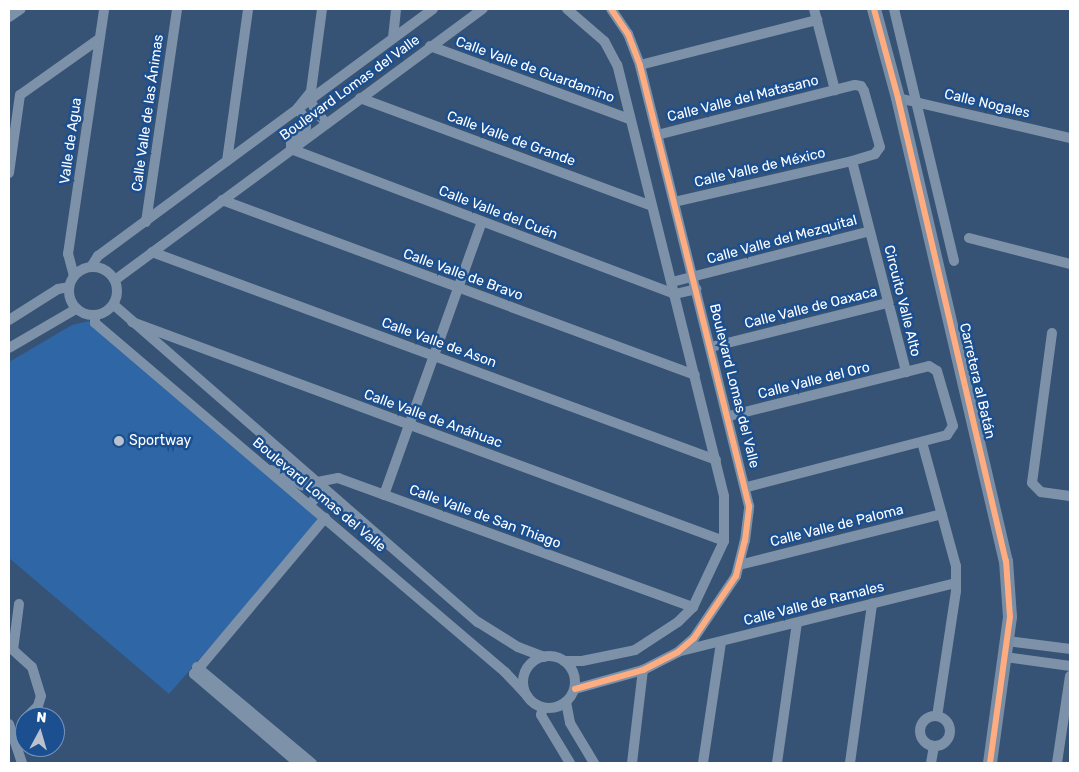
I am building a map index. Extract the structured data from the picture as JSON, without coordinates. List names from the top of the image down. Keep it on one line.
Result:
{"streets":{"street":["Calle Valle de Guardamino","Boulevard Lomas del Valle","Calle Valle del Matasano","Calle Nogales","Calle Valle de las Ánimas","Calle Valle de Grande","Valle de Agua","Calle Valle de México","Calle Valle del Cuén","Calle Valle del Mezquital","Calle Valle de Bravo","Circuito Valle Alto","Calle Valle de Oaxaca","Calle Valle de Ason","Calle Valle del Oro","Carretera al Batán","Calle Valle de Anáhuac","Calle Valle de San Thiago","Calle Valle de Paloma","Calle Valle de Ramales"]},"crossings":[["Calle Valle de Guardamino","Boulevard Lomas del Valle"],["Boulevard Lomas del Valle","Calle Valle del Matasano"],["Boulevard Lomas del Valle","Calle Valle de las Ánimas"],["Boulevard Lomas del Valle","Calle Valle de Grande"],["Boulevard Lomas del Valle","Valle de Agua"],["Boulevard Lomas del Valle","Calle Valle de México"],["Boulevard Lomas del Valle","Calle Valle del Cuén"],["Boulevard Lomas del Valle","Calle Valle del Mezquital"],["Boulevard Lomas del Valle","Calle Valle de Bravo"],["Boulevard Lomas del Valle","Circuito Valle Alto"],["Boulevard Lomas del Valle","Calle Valle de Oaxaca"],["Boulevard Lomas del Valle","Calle Valle de Ason"],["Boulevard Lomas del Valle","Calle Valle del Oro"],["Boulevard Lomas del Valle","Calle Valle de Anáhuac"],["Boulevard Lomas del Valle","Calle Valle de San Thiago"],["Boulevard Lomas del Valle","Calle Valle de Paloma"],["Boulevard Lomas del Valle","Calle Valle de Ramales"],["Calle Nogales","Carretera al Batán"],["Calle Valle de México","Circuito Valle Alto"],["Calle Valle del Mezquital","Circuito Valle Alto"],["Circuito Valle Alto","Calle Valle de Oaxaca"],["Circuito Valle Alto","Calle Valle del Oro"]],"places":["Sportway"],"north":"top"}
